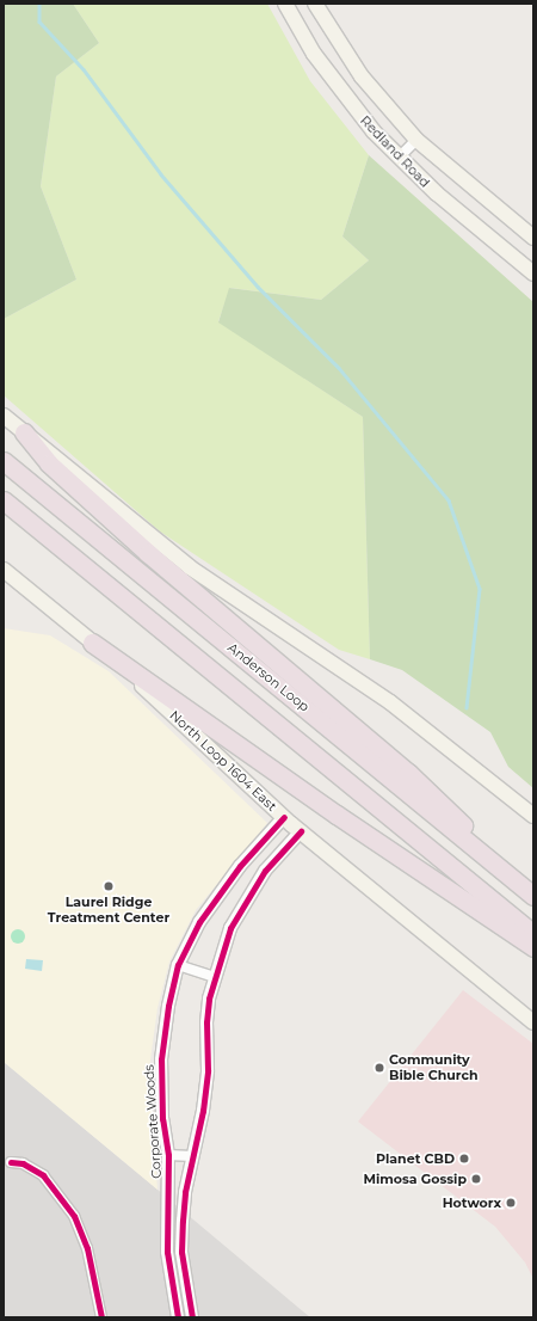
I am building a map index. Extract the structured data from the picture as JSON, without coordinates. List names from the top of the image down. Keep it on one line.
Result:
{"streets":{"highway":["Anderson Loop"],"main road":["Redland Road","North Loop 1604 East"],"street":["Corporate Woods"]},"crossings":[["North Loop 1604 East","Corporate Woods"]],"places":["Laurel Ridge Treatment Center","Community Bible Church","Planet CBD","Mimosa Gossip","Hotworx"]}
